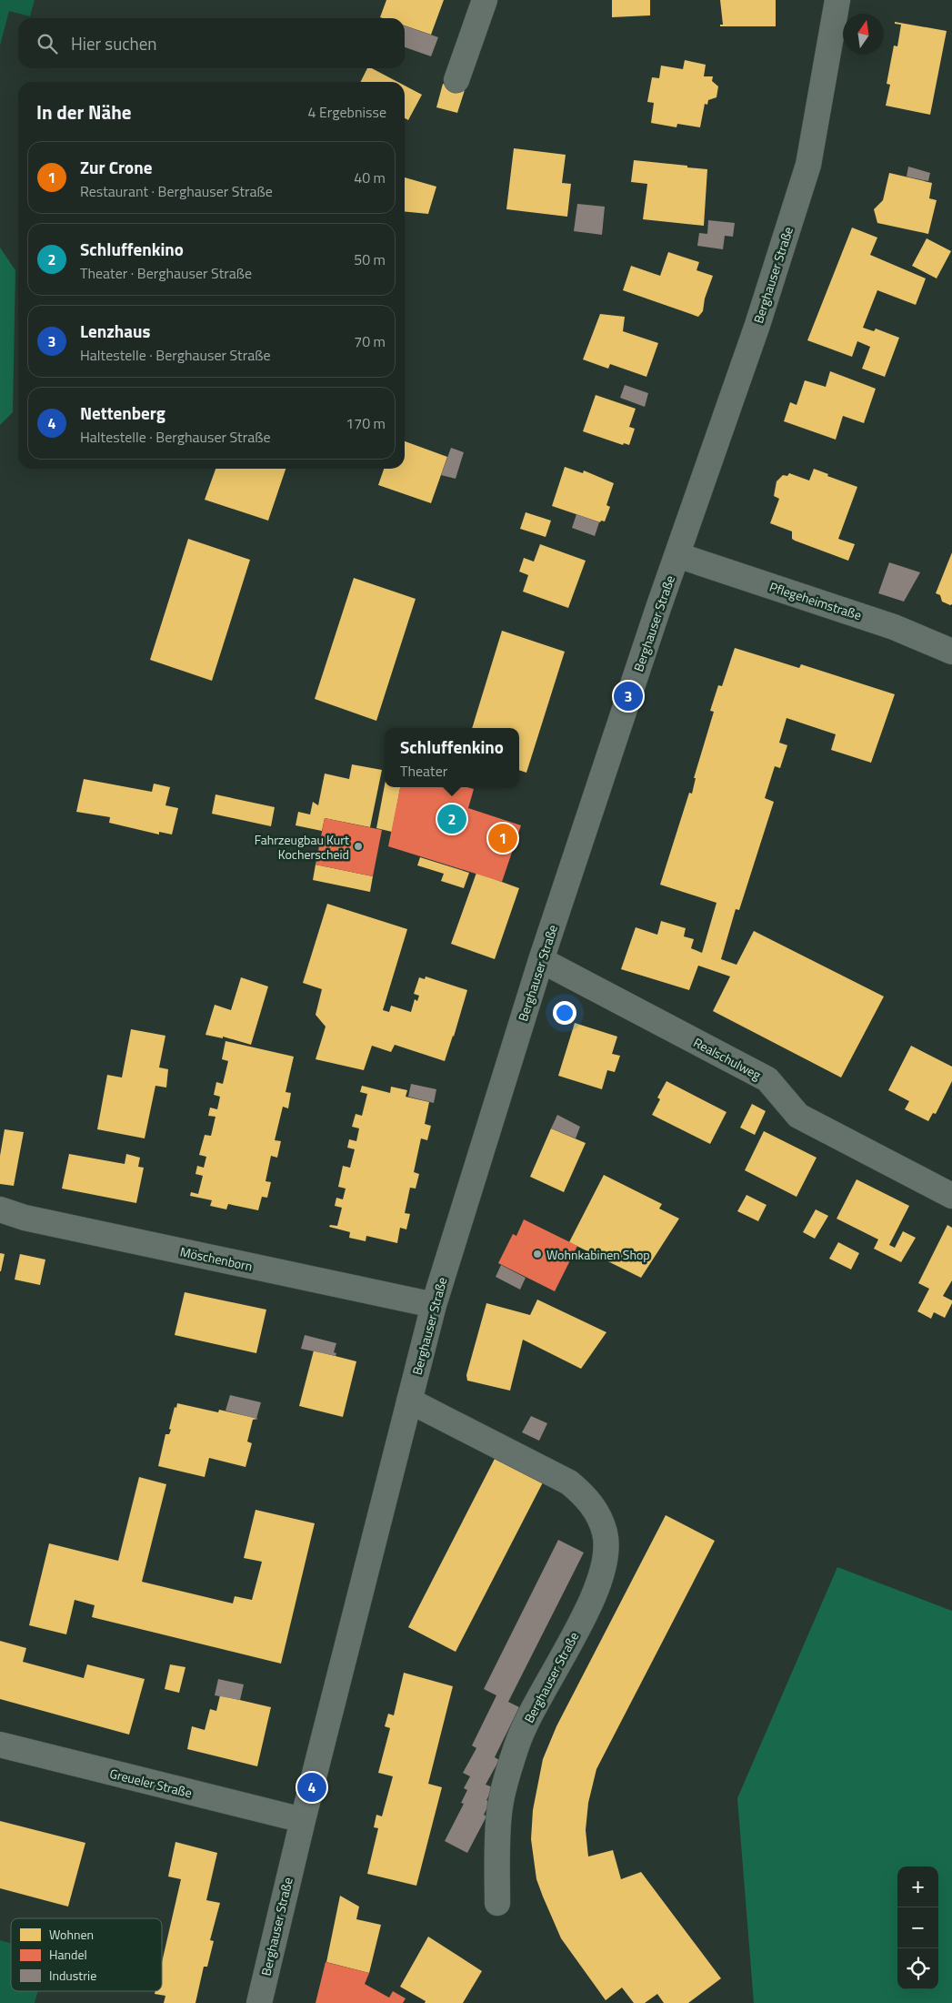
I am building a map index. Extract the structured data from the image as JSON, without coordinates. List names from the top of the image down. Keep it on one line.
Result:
{"streets":{"street":["Berghauser Straße","Pflegeheimstraße","Realschulweg","Möschenborn","Greueler Straße"]},"crossings":[["Berghauser Straße","Pflegeheimstraße"],["Berghauser Straße","Realschulweg"],["Berghauser Straße","Möschenborn"],["Berghauser Straße","Greueler Straße"]],"places":["Fahrzeugbau Kurt Kocherscheid","Wohnkabinen Shop"],"legend":["Wohnen","Handel","Industrie"],"north":"top","page":{"search":"Hier suchen","heading":["In der Nähe","4 Ergebnisse"],"list":[{"mark":"1","name":"Zur Crone","note":"Restaurant · Berghauser Straße","value":"40 m"},{"mark":"2","name":"Schluffenkino","note":"Theater · Berghauser Straße","value":"50 m"},{"mark":"3","name":"Lenzhaus","note":"Haltestelle · Berghauser Straße","value":"70 m"},{"mark":"4","name":"Nettenberg","note":"Haltestelle · Berghauser Straße","value":"170 m"}],"pins":["3","2","1","4"],"popup":["Schluffenkino","Theater"],"map_buttons":["+","−"]}}
